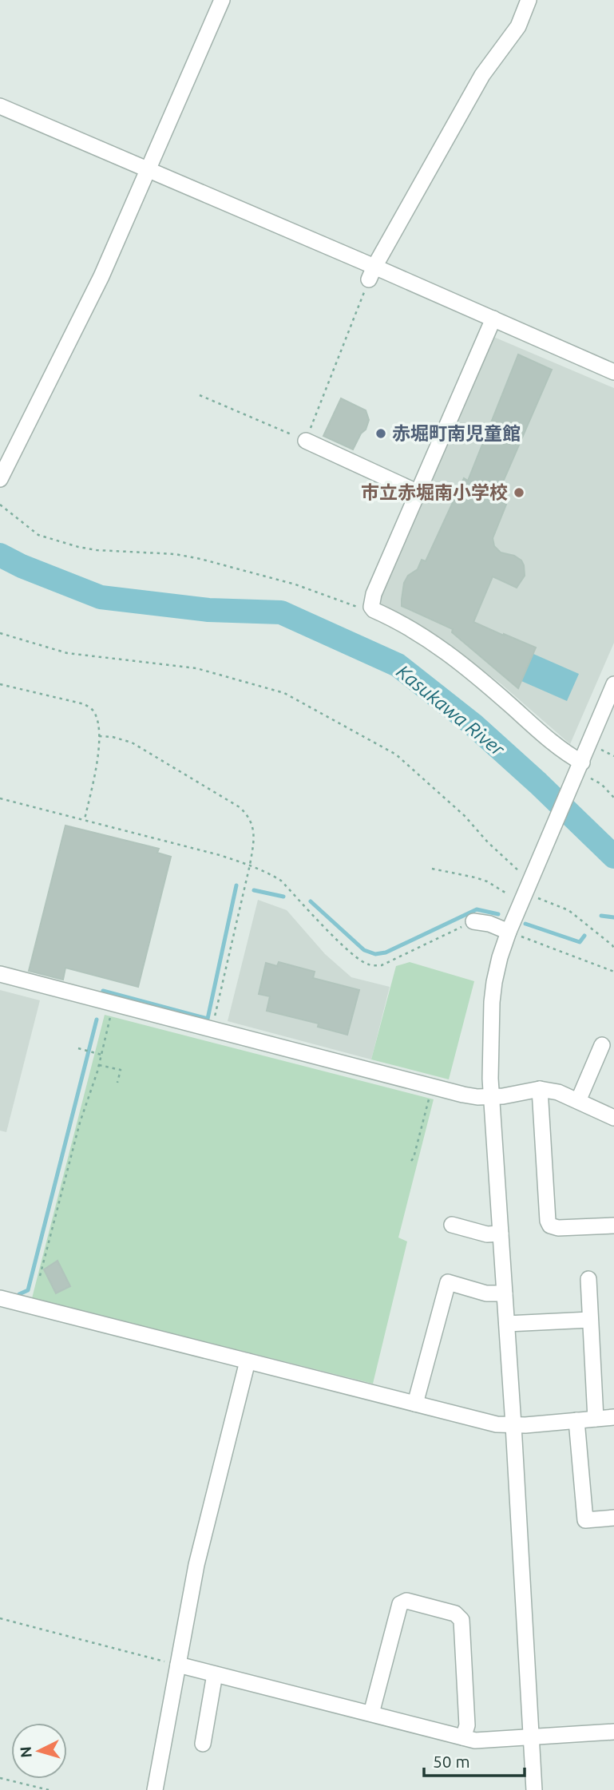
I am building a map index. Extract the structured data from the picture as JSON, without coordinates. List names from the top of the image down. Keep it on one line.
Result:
{"water":["Kasukawa River"],"places":["赤堀町南児童館","市立赤堀南小学校"],"scale_bar":"50 m","north":"left"}
